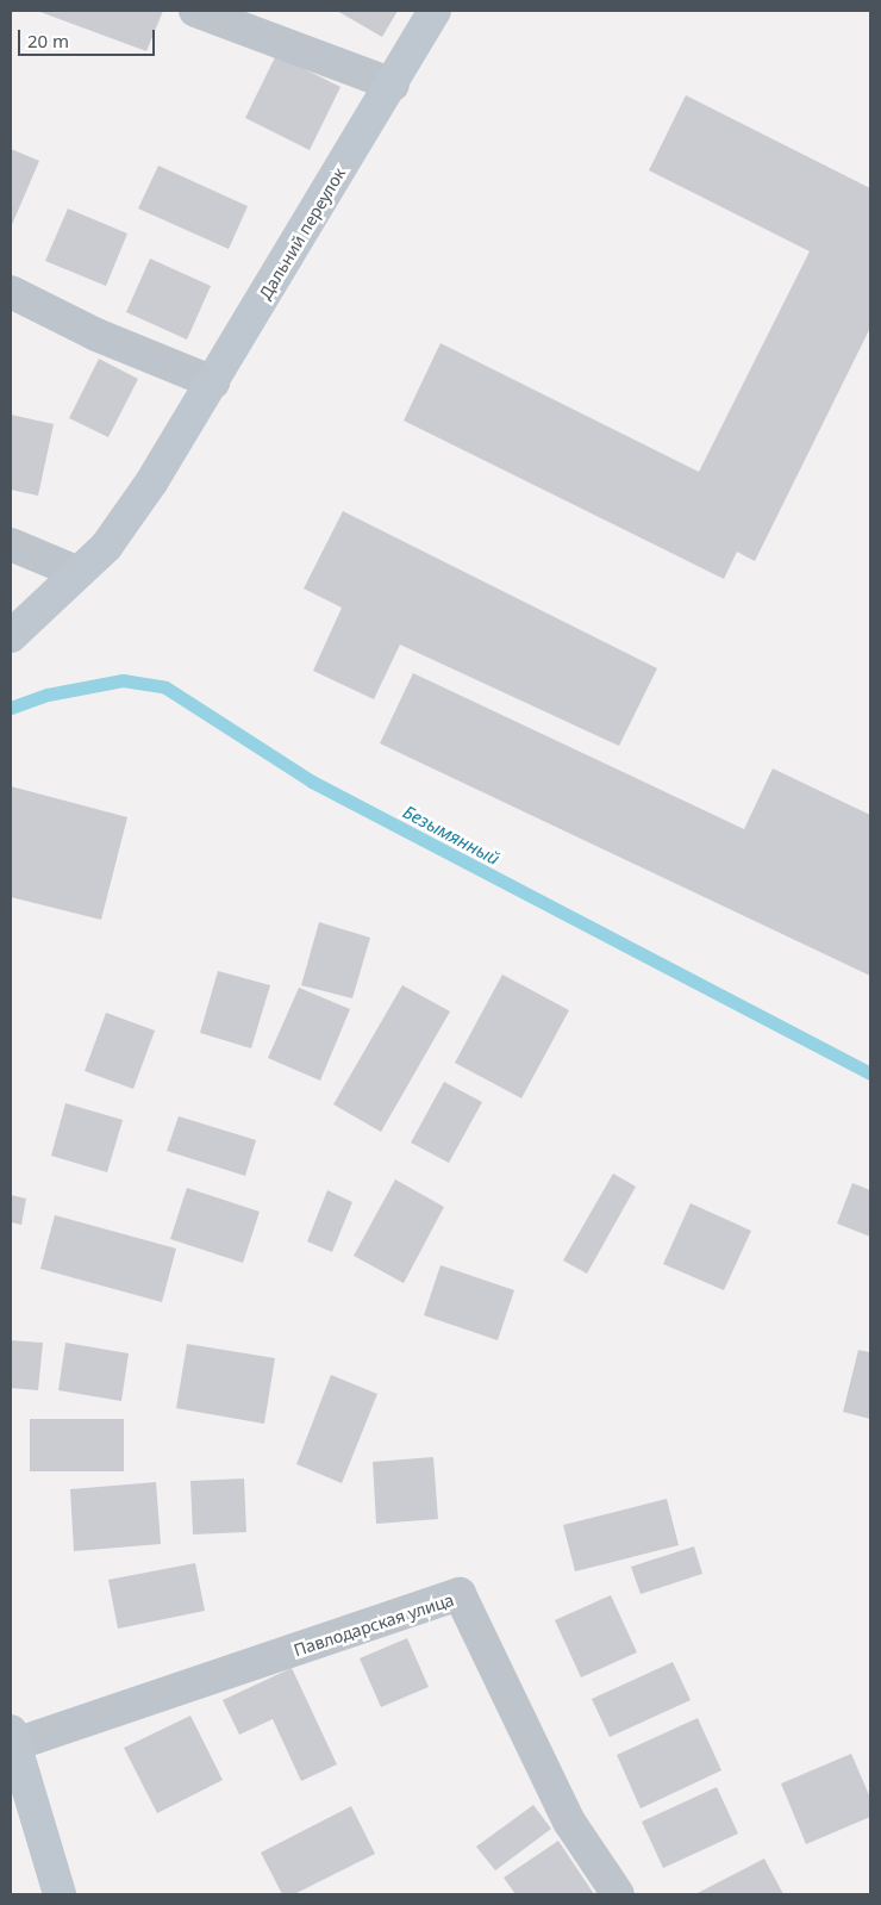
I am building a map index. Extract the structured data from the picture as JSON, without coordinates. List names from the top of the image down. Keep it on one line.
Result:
{"streets":{"main road":["Дальний переулок"],"street":["Павлодарская улица"]},"water":["Безымянный"],"scale_bar":"20 m"}
